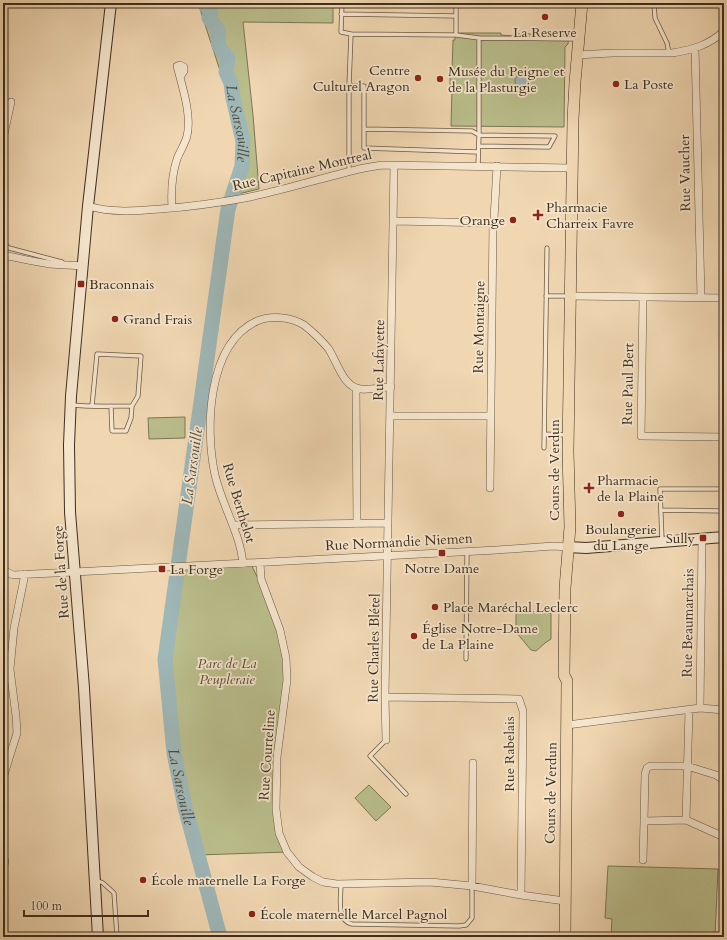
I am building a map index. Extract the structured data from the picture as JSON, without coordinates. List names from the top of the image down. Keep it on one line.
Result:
{"streets":{"main road":["Cours de Verdun","Rue Normandie Niemen","Rue de la Forge"],"street":["Rue Capitaine Montreal","Rue Vaucher","Rue Montaigne","Rue Lafayette","Rue Paul Bert","Rue Berthelot","Rue Beaumarchais","Rue Charles Blétel","Rue Rabelais","Rue Courteline"]},"crossings":[["Rue Capitaine Montreal","Rue Montaigne"],["Rue Capitaine Montreal","Rue Lafayette"],["Rue Capitaine Montreal","Cours de Verdun"],["Rue Capitaine Montreal","Rue de la Forge"],["Rue Lafayette","Rue Normandie Niemen"],["Rue Lafayette","Rue Charles Blétel"],["Cours de Verdun","Rue Normandie Niemen"],["Cours de Verdun","Rue Courteline"],["Rue Berthelot","Rue Normandie Niemen"],["Rue Normandie Niemen","Rue de la Forge"],["Rue Normandie Niemen","Rue Beaumarchais"],["Rue Normandie Niemen","Rue Charles Blétel"],["Rue Normandie Niemen","Rue Courteline"],["Rue Charles Blétel","Rue Rabelais"],["Rue Rabelais","Rue Courteline"]],"water":["La Sarsouille"],"parks":["Parc de La Peupleraie"],"places":{"other":["La Reserve","Centre Culturel Aragon","Musée du Peigne et de la Plasturgie","La Poste","Orange","Grand Frais","Boulangerie du Lange","Place Maréchal Leclerc","Église Notre-Dame de La Plaine","École maternelle La Forge","École maternelle Marcel Pagnol"],"health":["Pharmacie Charreix Favre","Pharmacie de la Plaine"],"transit":["Braconnais","Sully","Notre Dame","La Forge"]},"scale_bar":"100 m"}
